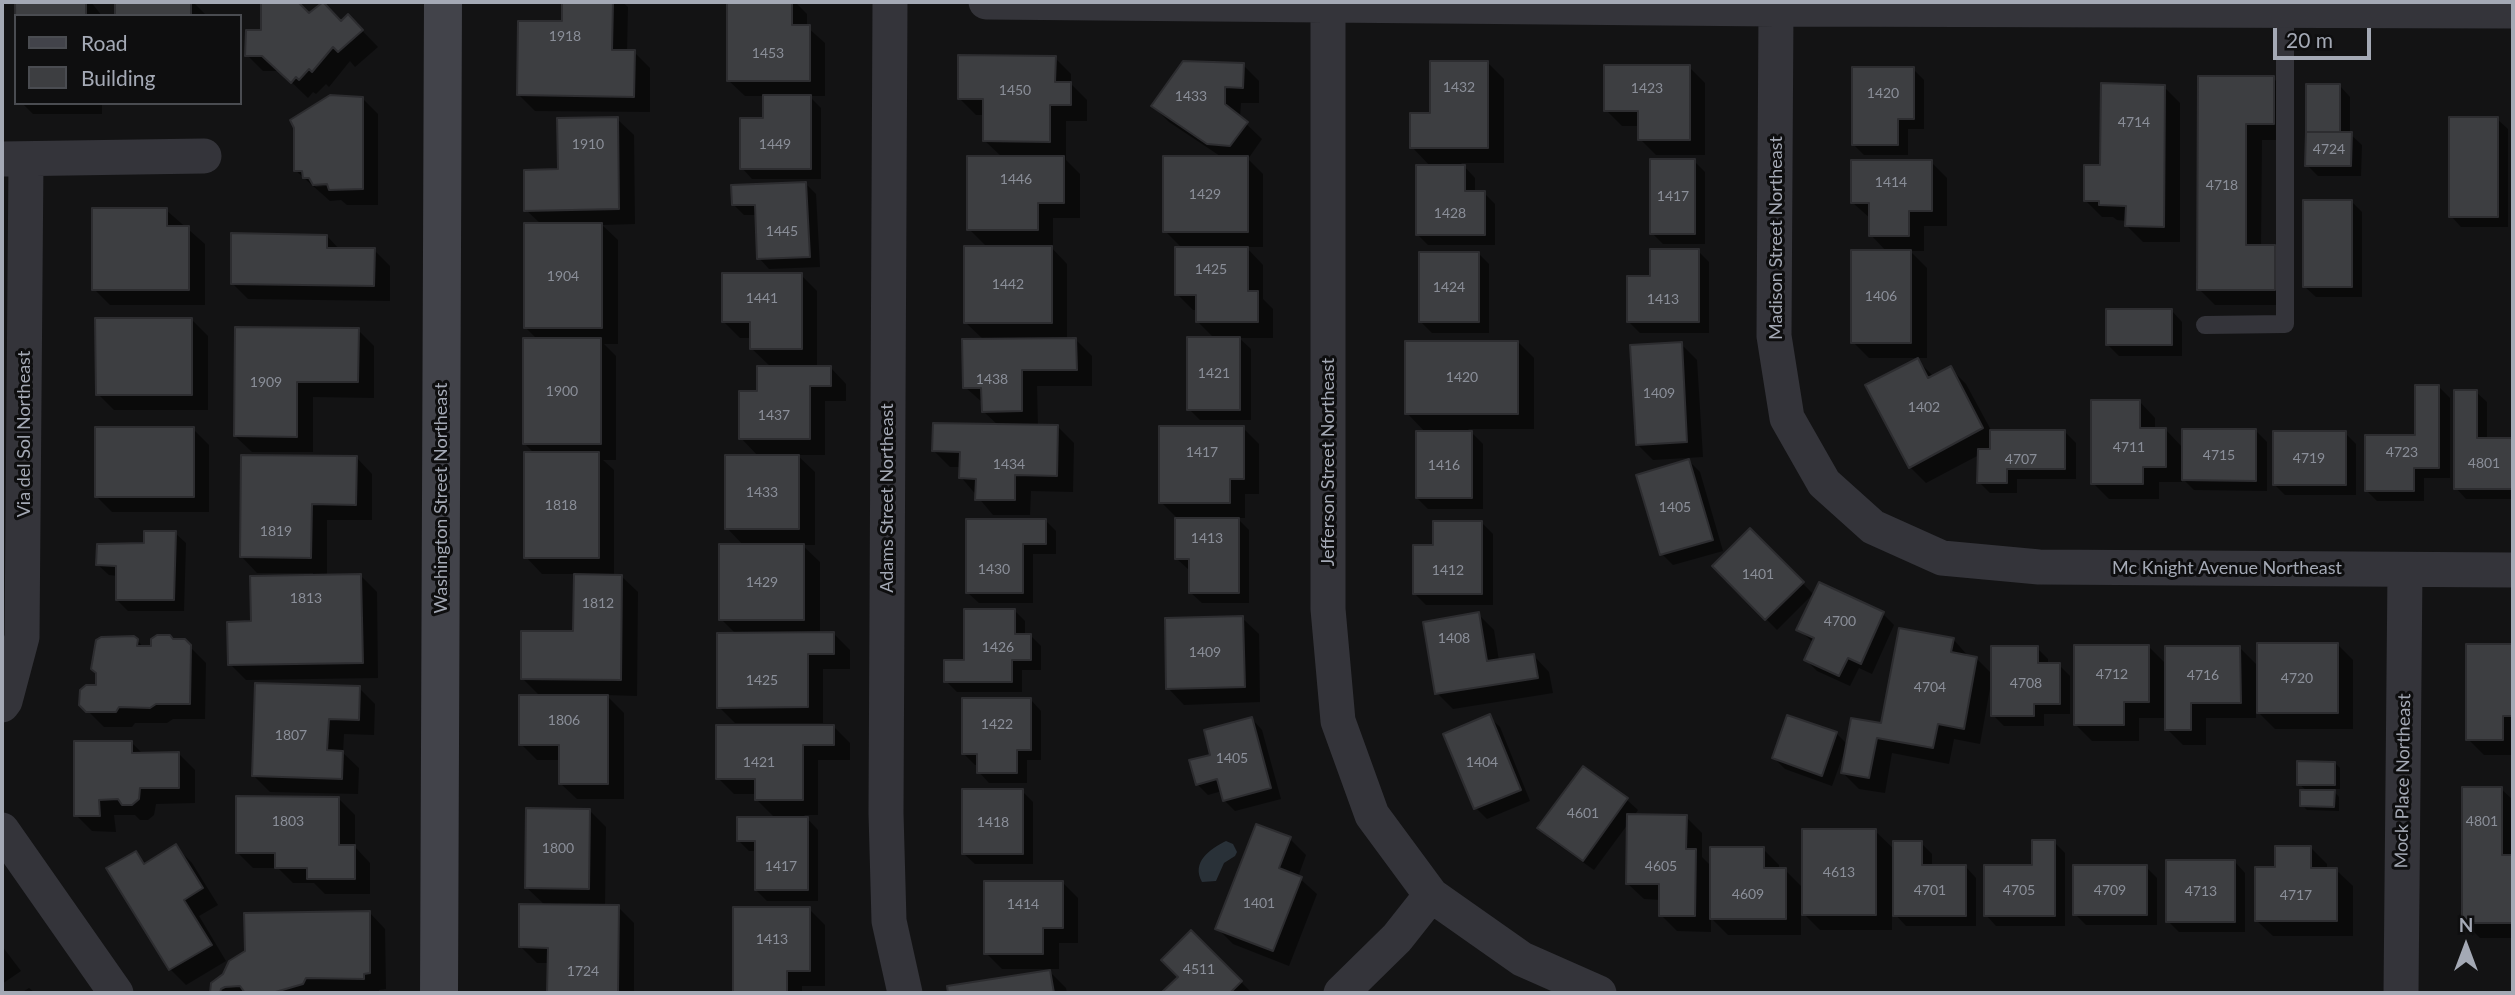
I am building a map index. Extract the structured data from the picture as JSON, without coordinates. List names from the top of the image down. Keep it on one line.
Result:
{"streets":{"street":["Madison Street Northeast","Via del Sol Northeast","Jefferson Street Northeast","Washington Street Northeast","Adams Street Northeast","Mc Knight Avenue Northeast","Mock Place Northeast"]},"crossings":[["Madison Street Northeast","Mc Knight Avenue Northeast"],["Mc Knight Avenue Northeast","Mock Place Northeast"]],"house_numbers":["1918","1453","1432","1423","1450","1420","1433","4714","1910","1449","4724","1446","1414","4718","1429","1417","1428","1445","1425","1904","1442","1424","1406","1441","1413","1421","1420","1438","1909","1900","1409","1402","1437","4711","1417","4723","4715","4719","4707","4801","1434","1416","1433","1818","1405","1819","1413","1430","1412","1401","1429","1813","1812","4700","1408","1426","1409","4712","4716","4720","1425","4708","4704","1806","1422","1807","1405","1421","1404","4601","1803","4801","1418","1800","1417","4605","4613","4701","4705","4709","4713","4609","4717","1401","1414","1413","4511","1724"],"legend":["Road","Building"],"scale_bar":"20 m","north":"top"}
